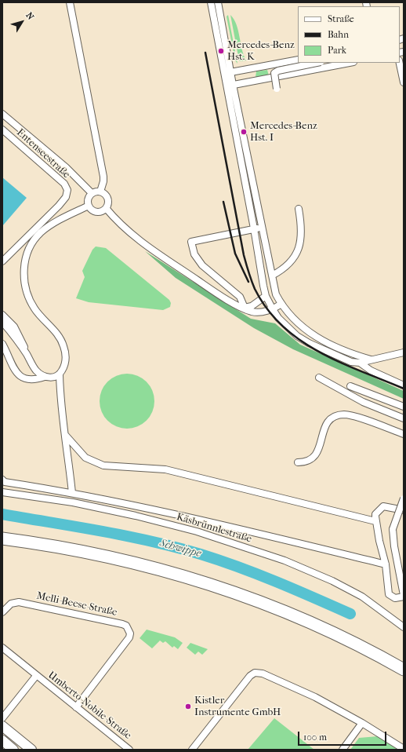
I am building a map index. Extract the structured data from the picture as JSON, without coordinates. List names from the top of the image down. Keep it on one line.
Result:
{"streets":{"street":["Entenseestraße","Käsbrünnlestraße","Melli-Beese-Straße","Umberto-Nobile-Straße"]},"crossings":[["Melli-Beese-Straße","Umberto-Nobile-Straße"]],"water":["Schwippe"],"places":["Mercedes-Benz Hst. K","Mercedes-Benz Hst. I","Kistler Instrumente GmbH"],"legend":["Straße","Bahn","Park"],"scale_bar":"100 m","north":"top right"}
